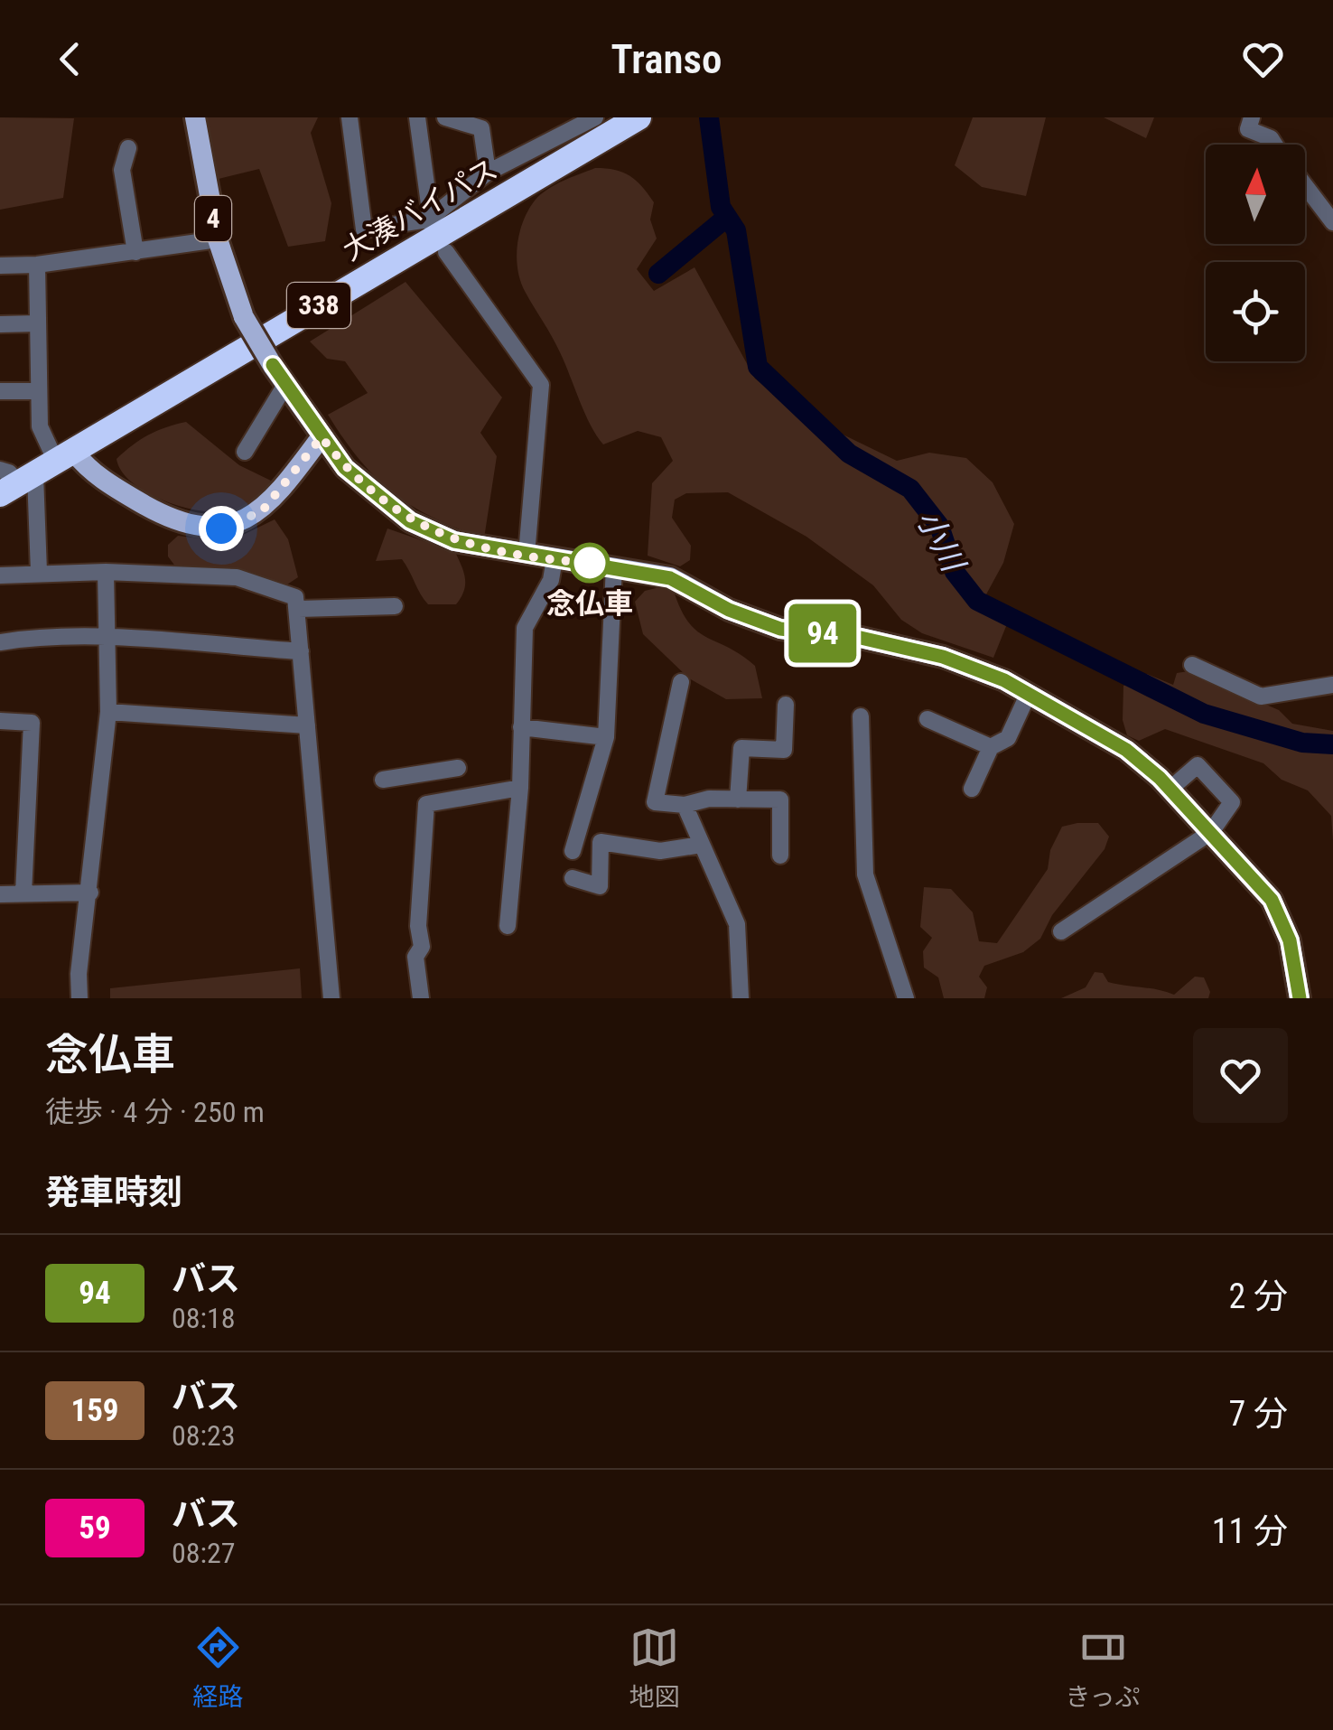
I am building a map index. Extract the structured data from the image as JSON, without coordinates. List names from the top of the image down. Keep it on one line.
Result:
{"streets":{"highway":["大湊バイパス","338"],"main road":["4"]},"water":["小川"],"places":["念仏車"],"lines":["bus line 94"],"north":"top","page":{"header":"Transo","on_map":"94","heading":[["念仏車","徒歩 · 4 分 · 250 m"],"発車時刻"],"list":[{"mark":"94","name":"バス","note":"08:18","value":"2 分"},{"mark":"159","name":"バス","note":"08:23","value":"7 分"},{"mark":"59","name":"バス","note":"08:27","value":"11 分"}],"tabs":["経路","地図","きっぷ"]}}
